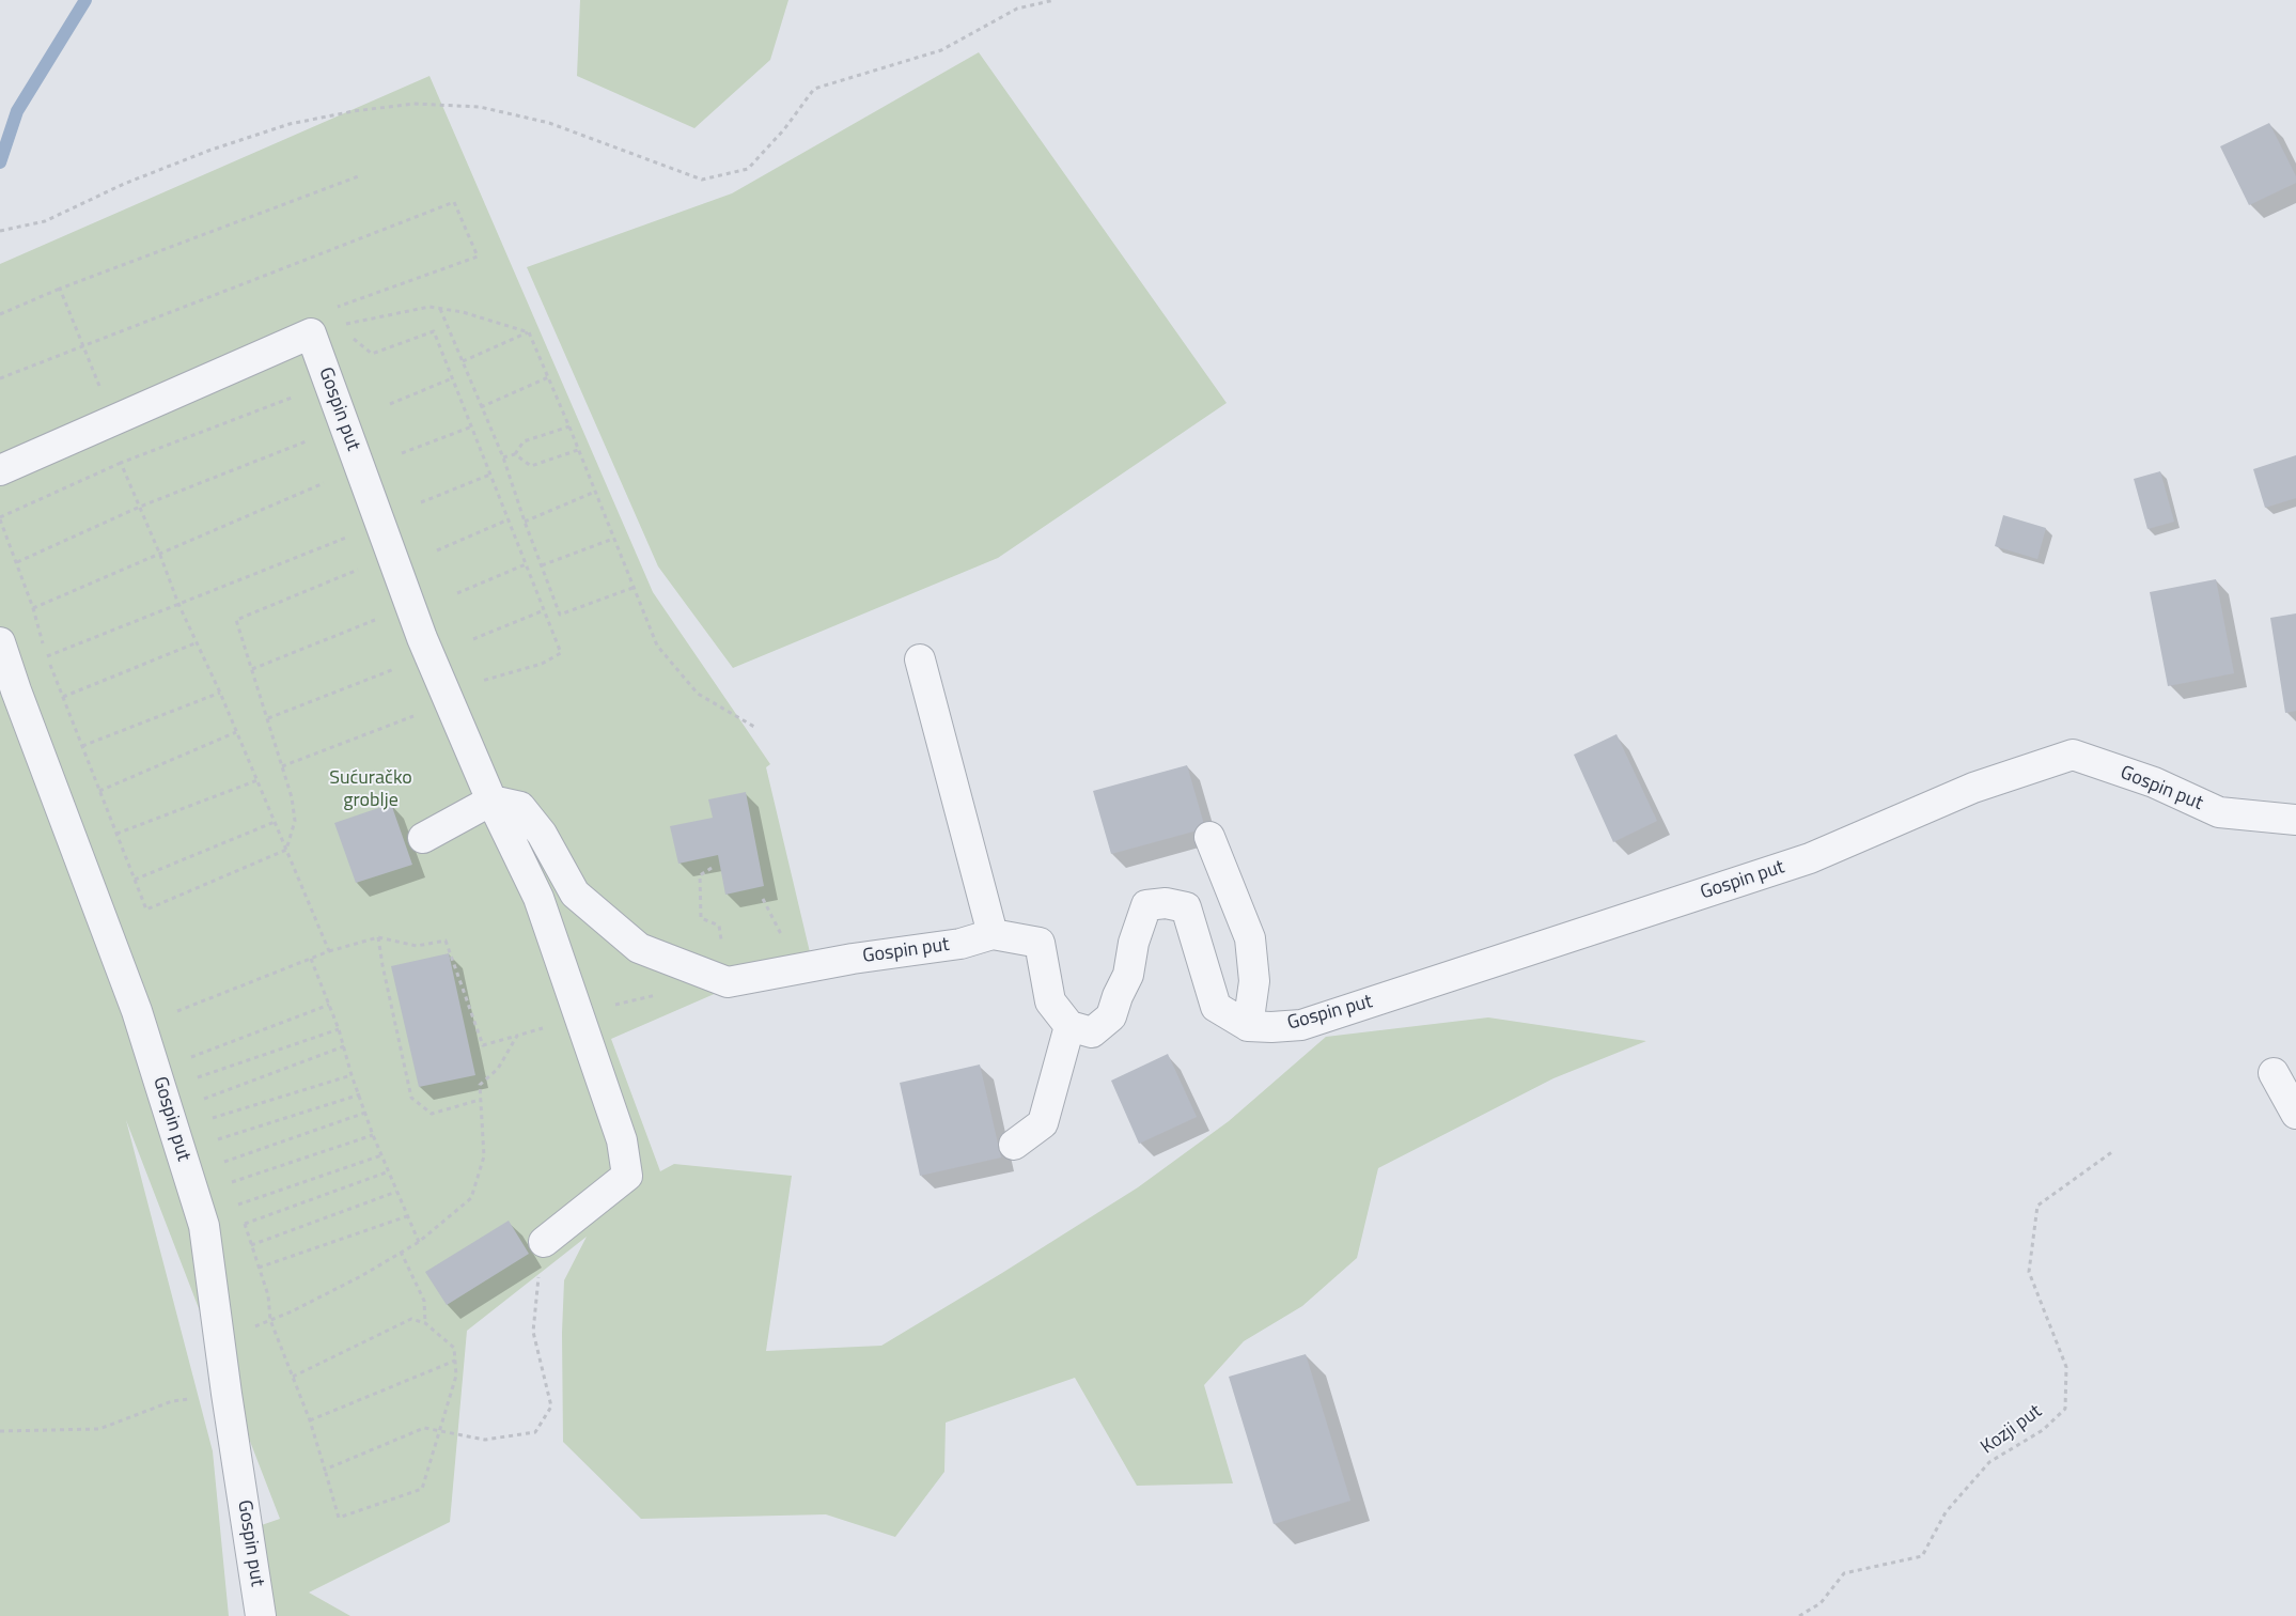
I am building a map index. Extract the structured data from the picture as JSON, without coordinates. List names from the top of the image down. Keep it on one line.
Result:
{"streets":{"street":["Gospin put"],"path":["Kozji put"]},"parks":["Sućuračko groblje"]}
